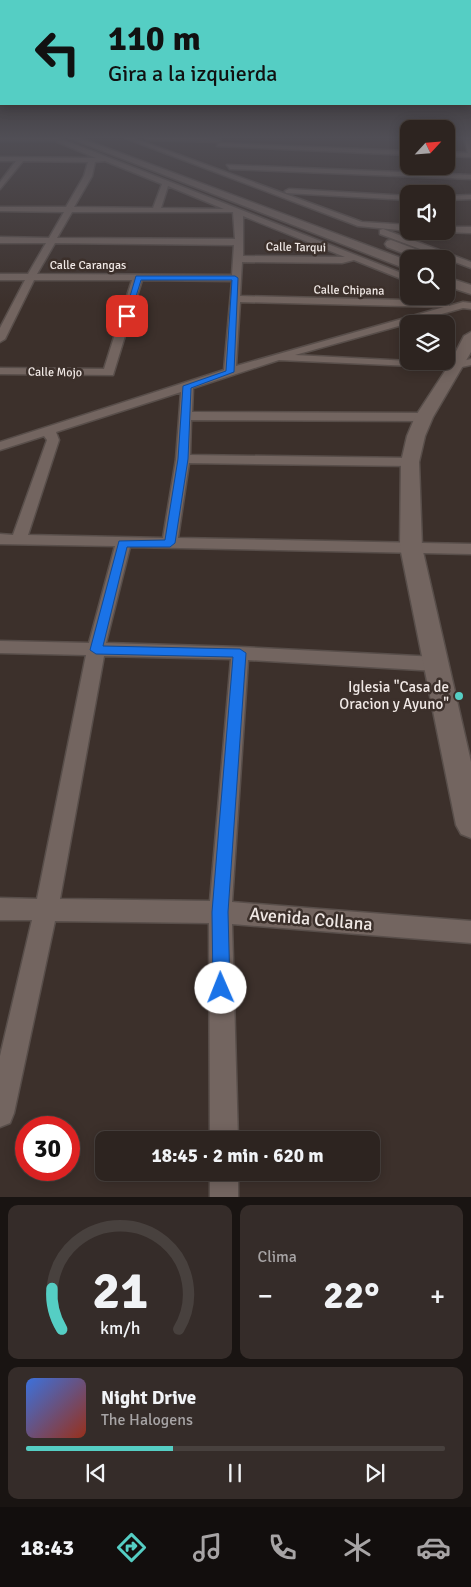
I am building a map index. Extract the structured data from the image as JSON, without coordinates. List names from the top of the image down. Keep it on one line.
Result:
{"streets":{"street":["Calle Tarqui","Calle Carangas","Calle Chipana","Calle Mojo","Avenida Collana"]},"places":["Iglesia \"Casa de Oracion y Ayuno\""],"north":"top right","page":{"turn":["110 m","Gira a la izquierda"],"limit":"30","trip":"18:45 · 2 min · 620 m","tile":"Clima","heat":["−","22°","+"],"song":["Night Drive","The Halogens"],"tabs":"18:43","gauge":["21","km/h"]}}
